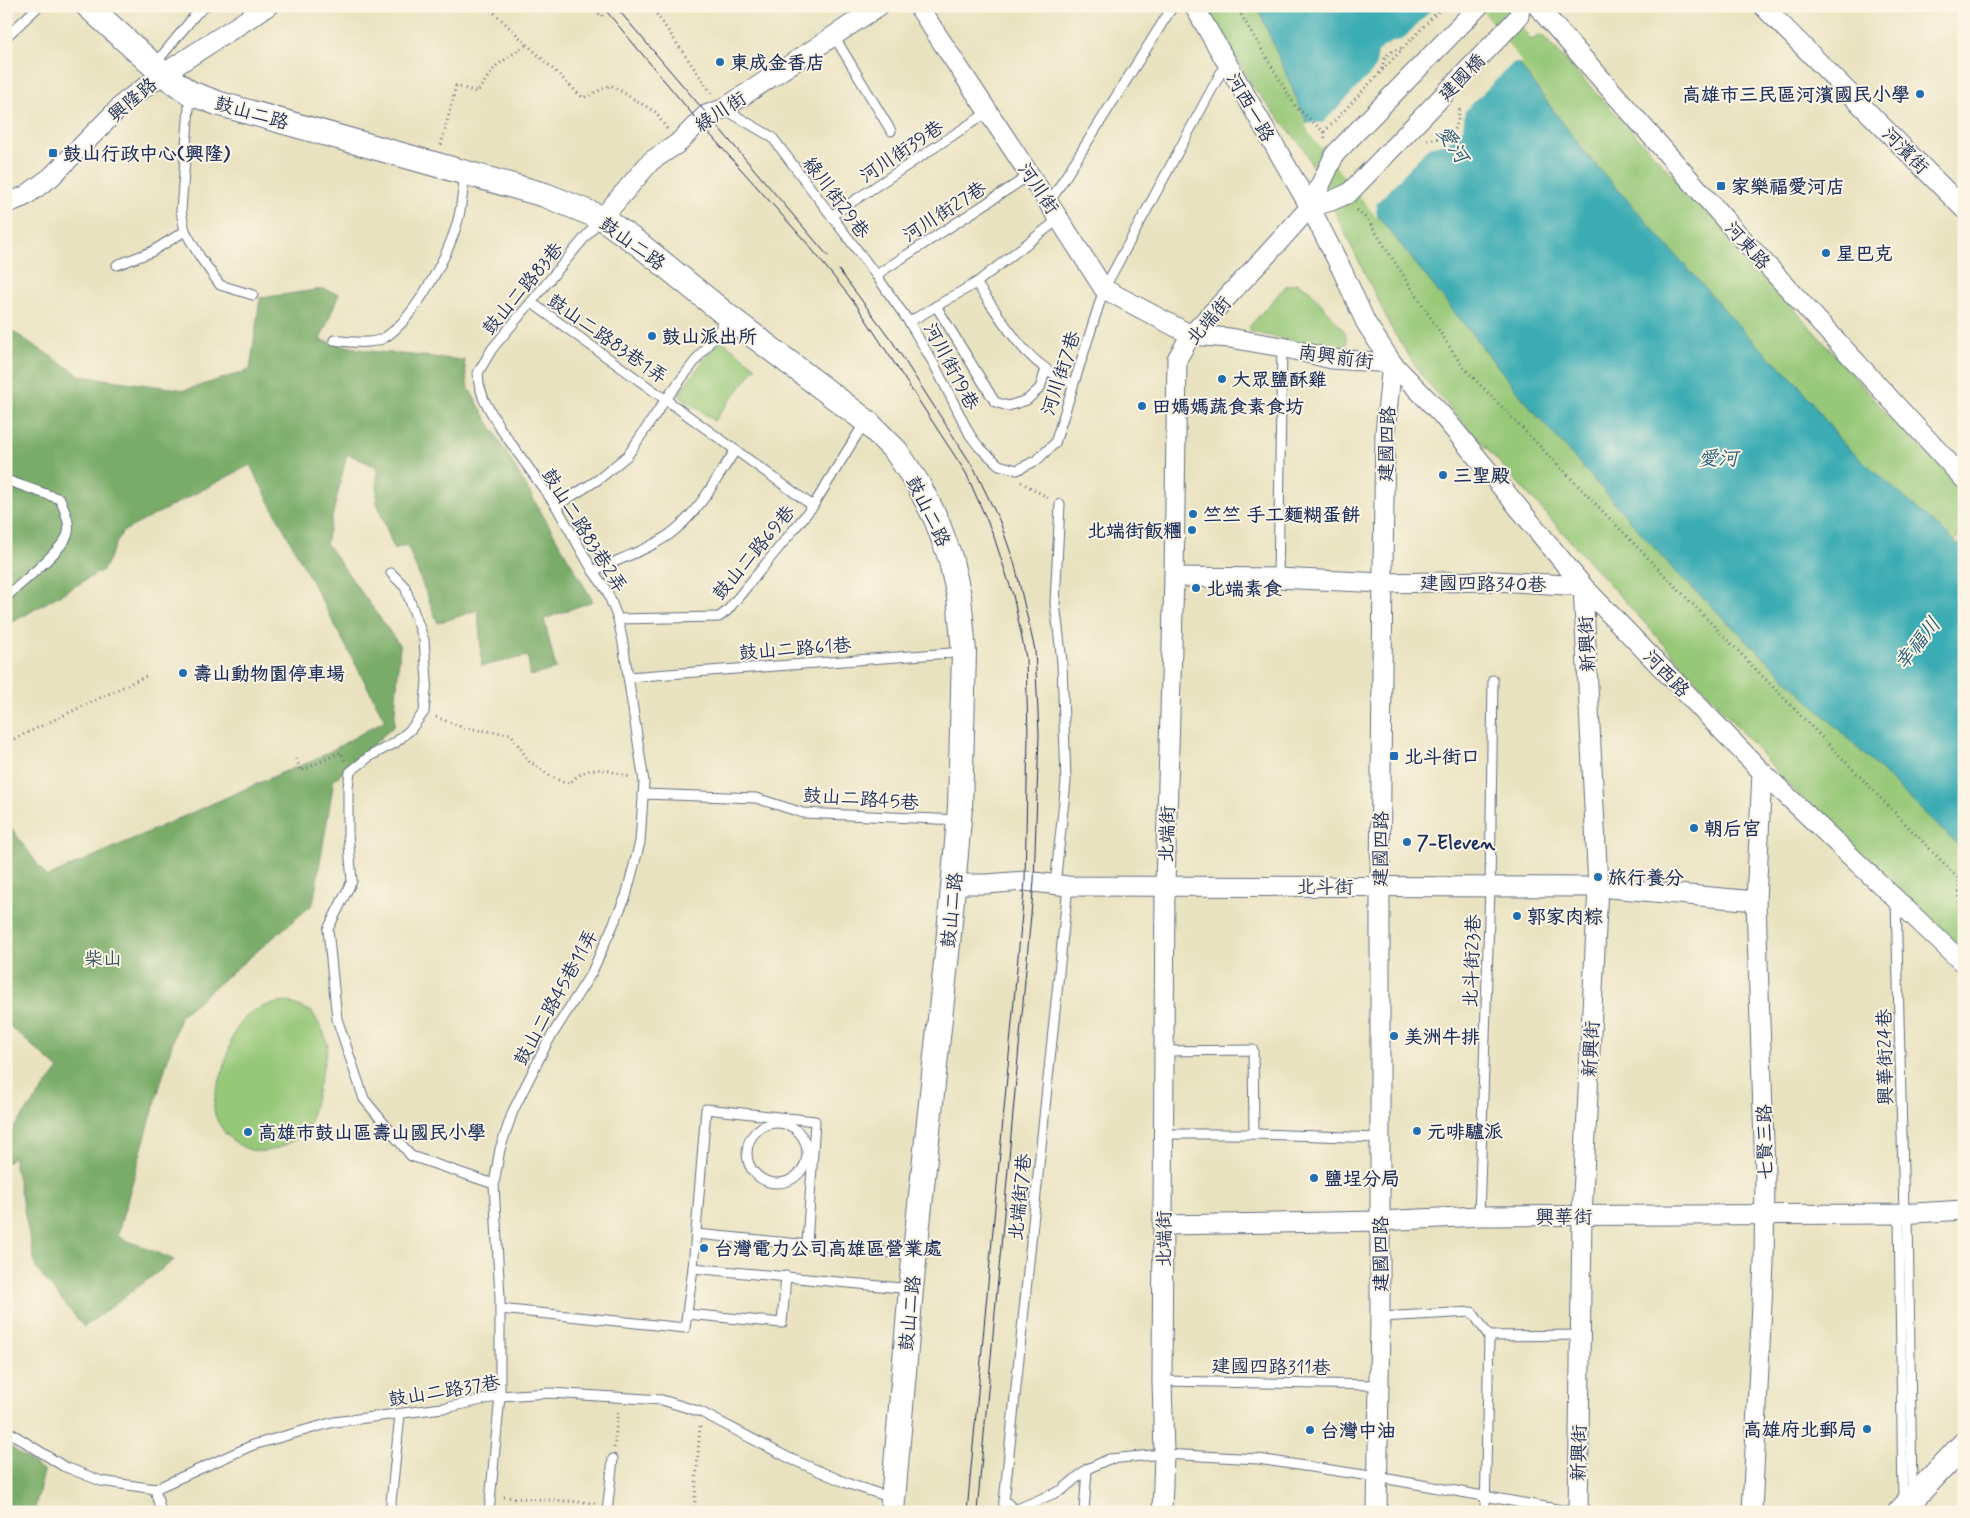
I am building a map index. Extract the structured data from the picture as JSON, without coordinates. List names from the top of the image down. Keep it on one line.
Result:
{"streets":{"street":["建國橋","興隆路","河西一路","綠川街","鼓山二路","河濱街","河川街","河東路","北端街","南興前街","建國四路","建國四路340巷","新興街","河西路","北斗街","七賢三路","興華街"],"lane":["河川街39巷","綠川街29巷","河川街27巷","鼓山二路83巷","鼓山二路83巷1弄","河川街19巷","河川街7巷","鼓山二路83巷2弄","鼓山二路69巷","鼓山二路61巷","鼓山二路45巷","北斗街23巷","鼓山二路45巷11弄","興華街24巷","北端街7巷","建國四路311巷","鼓山二路37巷"]},"crossings":[["興隆路","鼓山二路"],["河西一路","北端街"],["河西一路","河川街7巷"],["綠川街","鼓山二路"],["綠川街","綠川街29巷"],["綠川街","鼓山二路83巷"],["鼓山二路","鼓山二路83巷"],["鼓山二路","鼓山二路69巷"],["鼓山二路","鼓山二路61巷"],["鼓山二路","鼓山二路45巷"],["鼓山二路","北斗街"],["鼓山二路","鼓山二路37巷"],["河川街39巷","河川街"],["河川街39巷","綠川街29巷"],["河川街","河川街27巷"],["河川街","北端街"],["河川街","南興前街"],["河川街","河川街19巷"],["河川街","河川街7巷"],["綠川街29巷","河川街27巷"],["綠川街29巷","河川街19巷"],["鼓山二路83巷","鼓山二路83巷1弄"],["鼓山二路83巷","鼓山二路83巷2弄"],["北端街","南興前街"],["北端街","建國四路340巷"],["北端街","北斗街"],["北端街","興華街"],["北端街","建國四路311巷"],["鼓山二路83巷1弄","鼓山二路69巷"],["南興前街","建國四路"],["南興前街","河西路"],["河川街19巷","河川街7巷"],["建國四路","建國四路340巷"],["建國四路","河西路"],["建國四路","北斗街"],["建國四路","興華街"],["建國四路","建國四路311巷"],["鼓山二路83巷2弄","鼓山二路69巷"],["鼓山二路83巷2弄","鼓山二路61巷"],["鼓山二路83巷2弄","鼓山二路45巷"],["鼓山二路83巷2弄","鼓山二路45巷11弄"],["建國四路340巷","新興街"],["建國四路340巷","河西路"],["新興街","河西路"],["新興街","北斗街"],["新興街","興華街"],["河西路","興華街24巷"],["河西路","七賢三路"],["鼓山二路45巷","鼓山二路45巷11弄"],["北斗街","北斗街23巷"],["北斗街","七賢三路"],["北斗街","北端街7巷"],["北斗街23巷","興華街"],["鼓山二路45巷11弄","鼓山二路37巷"],["興華街24巷","興華街"],["七賢三路","興華街"]],"water":["愛河","幸福川"],"parks":["柴山"],"places":{"other":["東成金香店","高雄市三民區河濱國民小學","星巴克","鼓山派出所","大眾鹽酥雞","田媽媽蔬食素食坊","三聖殿","竺竺 手工麵糊蛋餅","北端街飯糰","北端素食","壽山動物園停車場","朝后宮","7-Eleven","旅行養分","郭家肉粽","美洲牛排","元啡驢派","高雄市鼓山區壽山國民小學","鹽埕分局","台灣電力公司高雄區營業處","高雄府北郵局","台灣中油"],"transit":["鼓山行政中心(興隆)","家樂福愛河店","北斗街口"]}}
